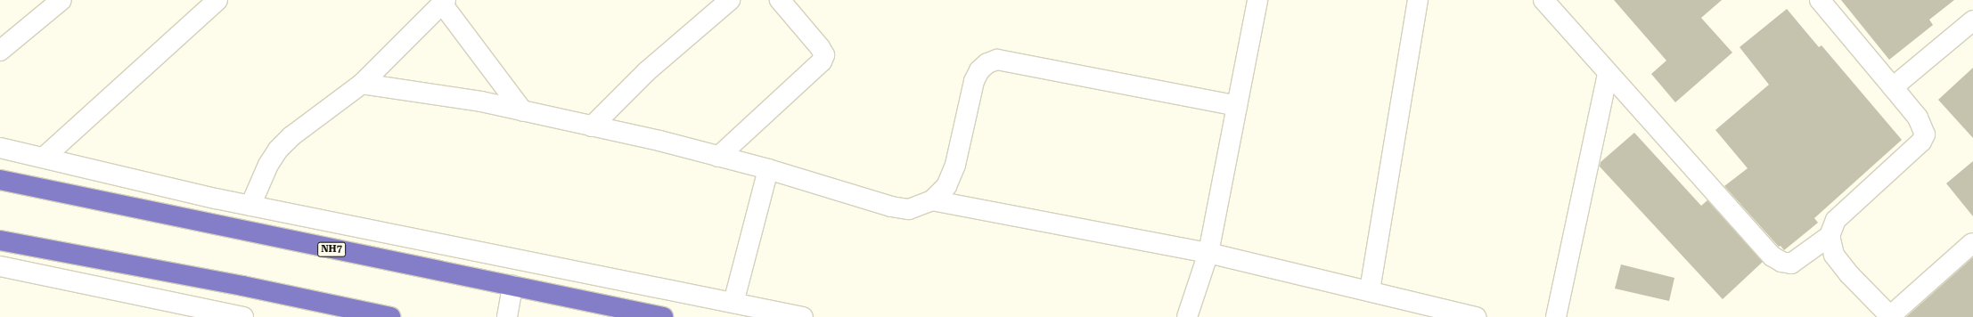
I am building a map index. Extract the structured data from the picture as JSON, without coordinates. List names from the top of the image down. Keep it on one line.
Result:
{"streets":{"highway":["NH7"]}}
